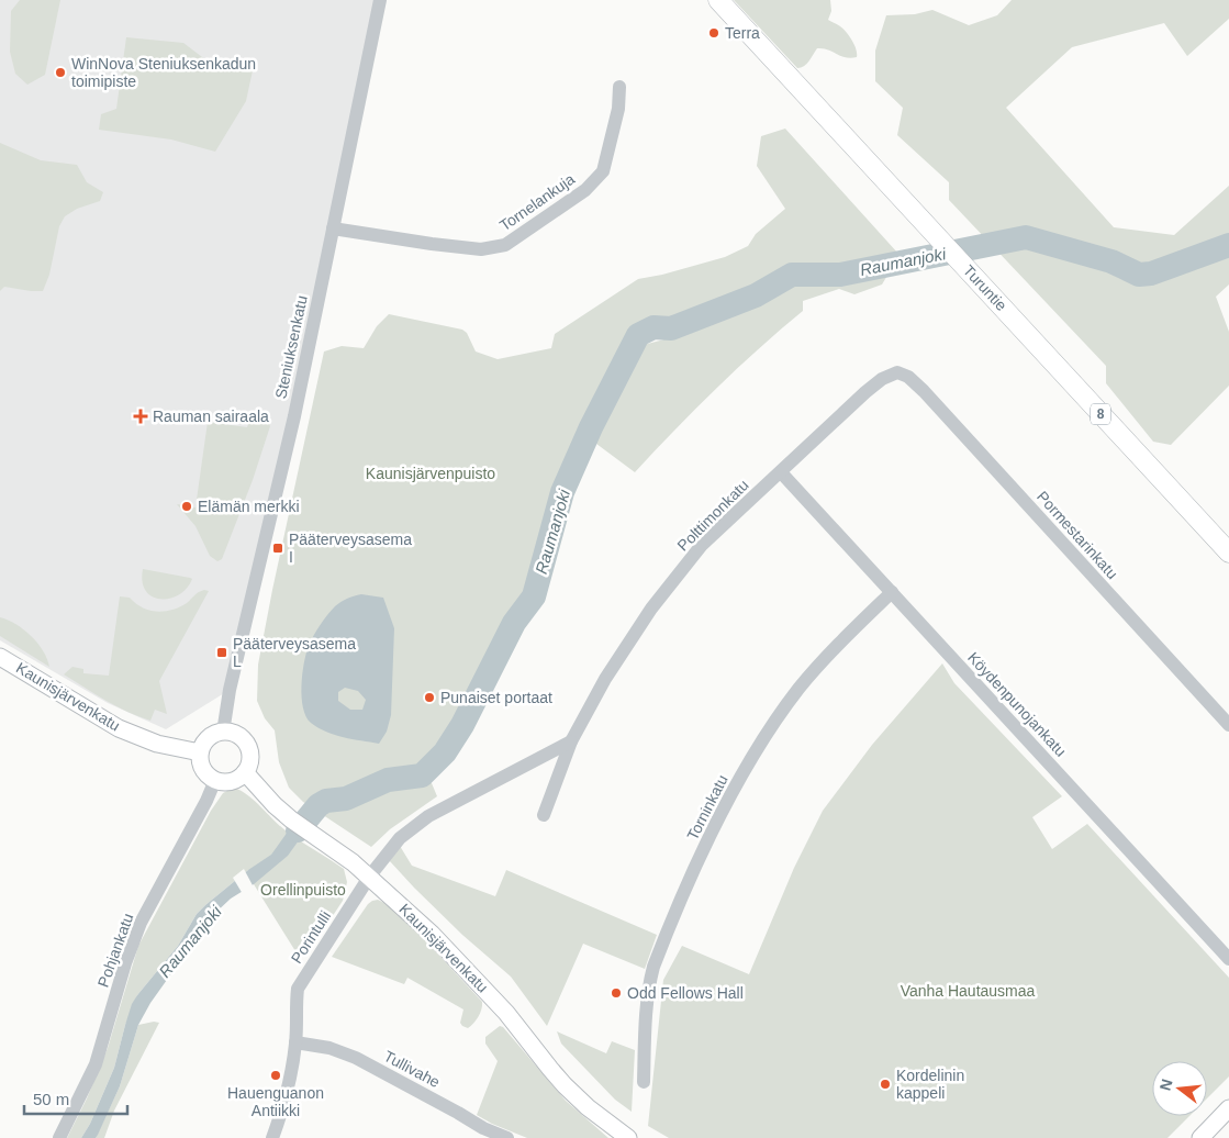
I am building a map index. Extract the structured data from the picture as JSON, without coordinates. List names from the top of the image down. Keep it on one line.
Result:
{"streets":{"highway":["Turuntie","8"],"main road":["Kaunisjärvenkatu"],"street":["Tornelankuja","Steniuksenkatu","Polttimonkatu","Pormestarinkatu","Köydenpunojankatu","Torninkatu","Porintulli","Pohjankatu","Tullivahe"]},"crossings":[["Tornelankuja","Steniuksenkatu"],["Steniuksenkatu","Kaunisjärvenkatu"],["Steniuksenkatu","Pohjankatu"],["Polttimonkatu","Pormestarinkatu"],["Polttimonkatu","Köydenpunojankatu"],["Kaunisjärvenkatu","Porintulli"],["Kaunisjärvenkatu","Pohjankatu"],["Köydenpunojankatu","Torninkatu"],["Porintulli","Tullivahe"]],"water":["Raumanjoki"],"parks":["Kaunisjärvenpuisto","Orellinpuisto","Vanha Hautausmaa"],"places":{"other":["Terra","WinNova Steniuksenkadun toimipiste","Elämän merkki","Punaiset portaat","Odd Fellows Hall","Hauenguanon Antiikki","Kordelinin kappeli"],"health":["Rauman sairaala"],"transit":["Pääterveysasema I","Pääterveysasema L"]},"scale_bar":"50 m","north":"left"}
